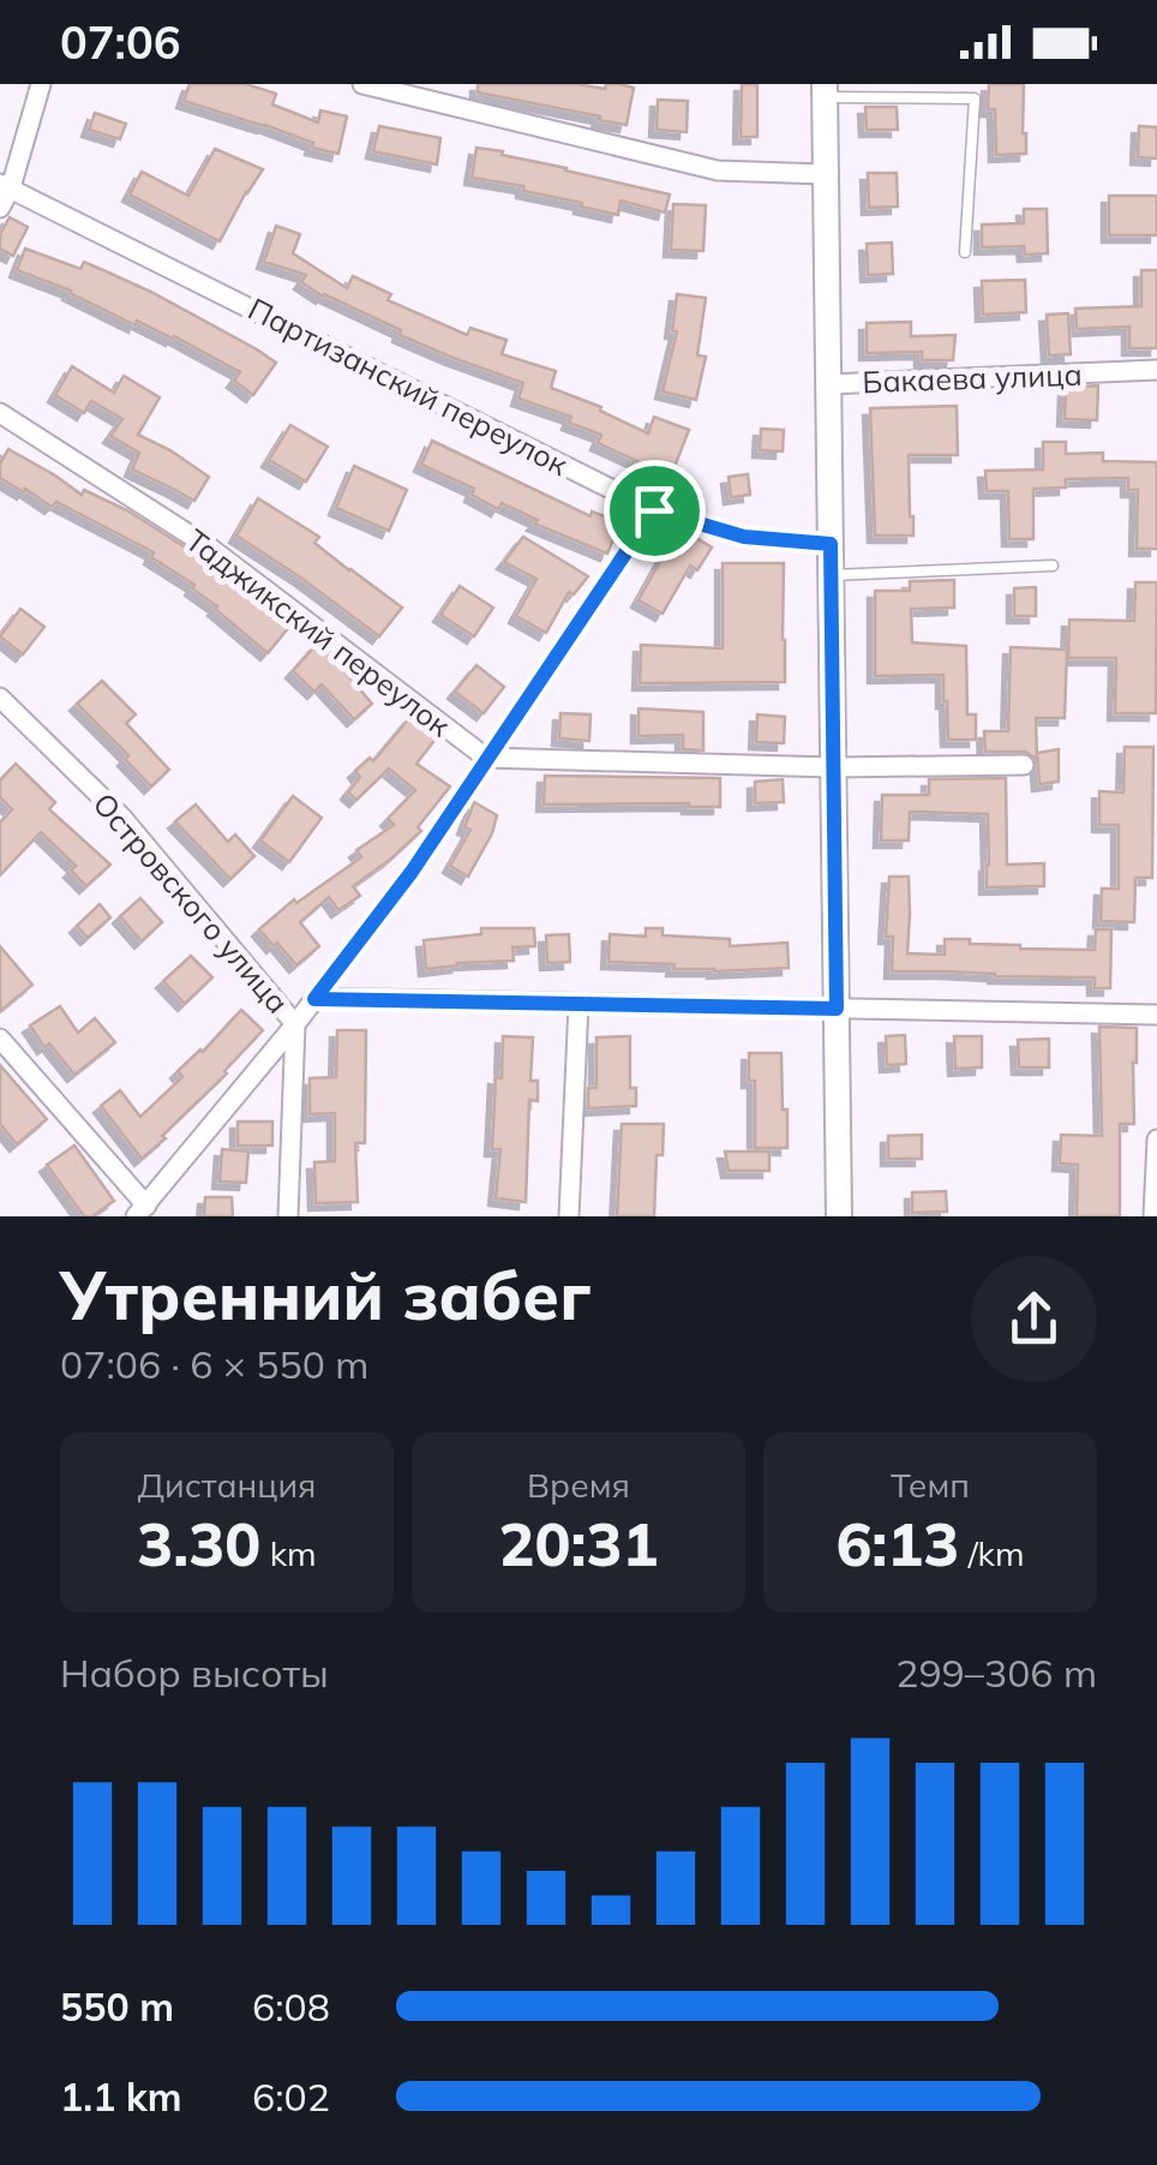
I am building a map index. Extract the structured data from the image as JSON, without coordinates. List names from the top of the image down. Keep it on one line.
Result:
{"streets":{"main road":["Бакаева улица"],"street":["Партизанский переулок","Таджикский переулок","Островского улица"]},"crossings":[["Бакаева улица","Партизанский переулок"]],"page":{"status":"07:06","heading":["Утренний забег","07:06 · 6 × 550 m"],"stats":[["Дистанция","3.30 km"],["Время","20:31"],["Темп","6:13 /km"]],"chart":["Набор высоты","299–306 m"],"list":[{"name":"550 m","note":"6:08"},{"name":"1.1 km","note":"6:02"}]}}
